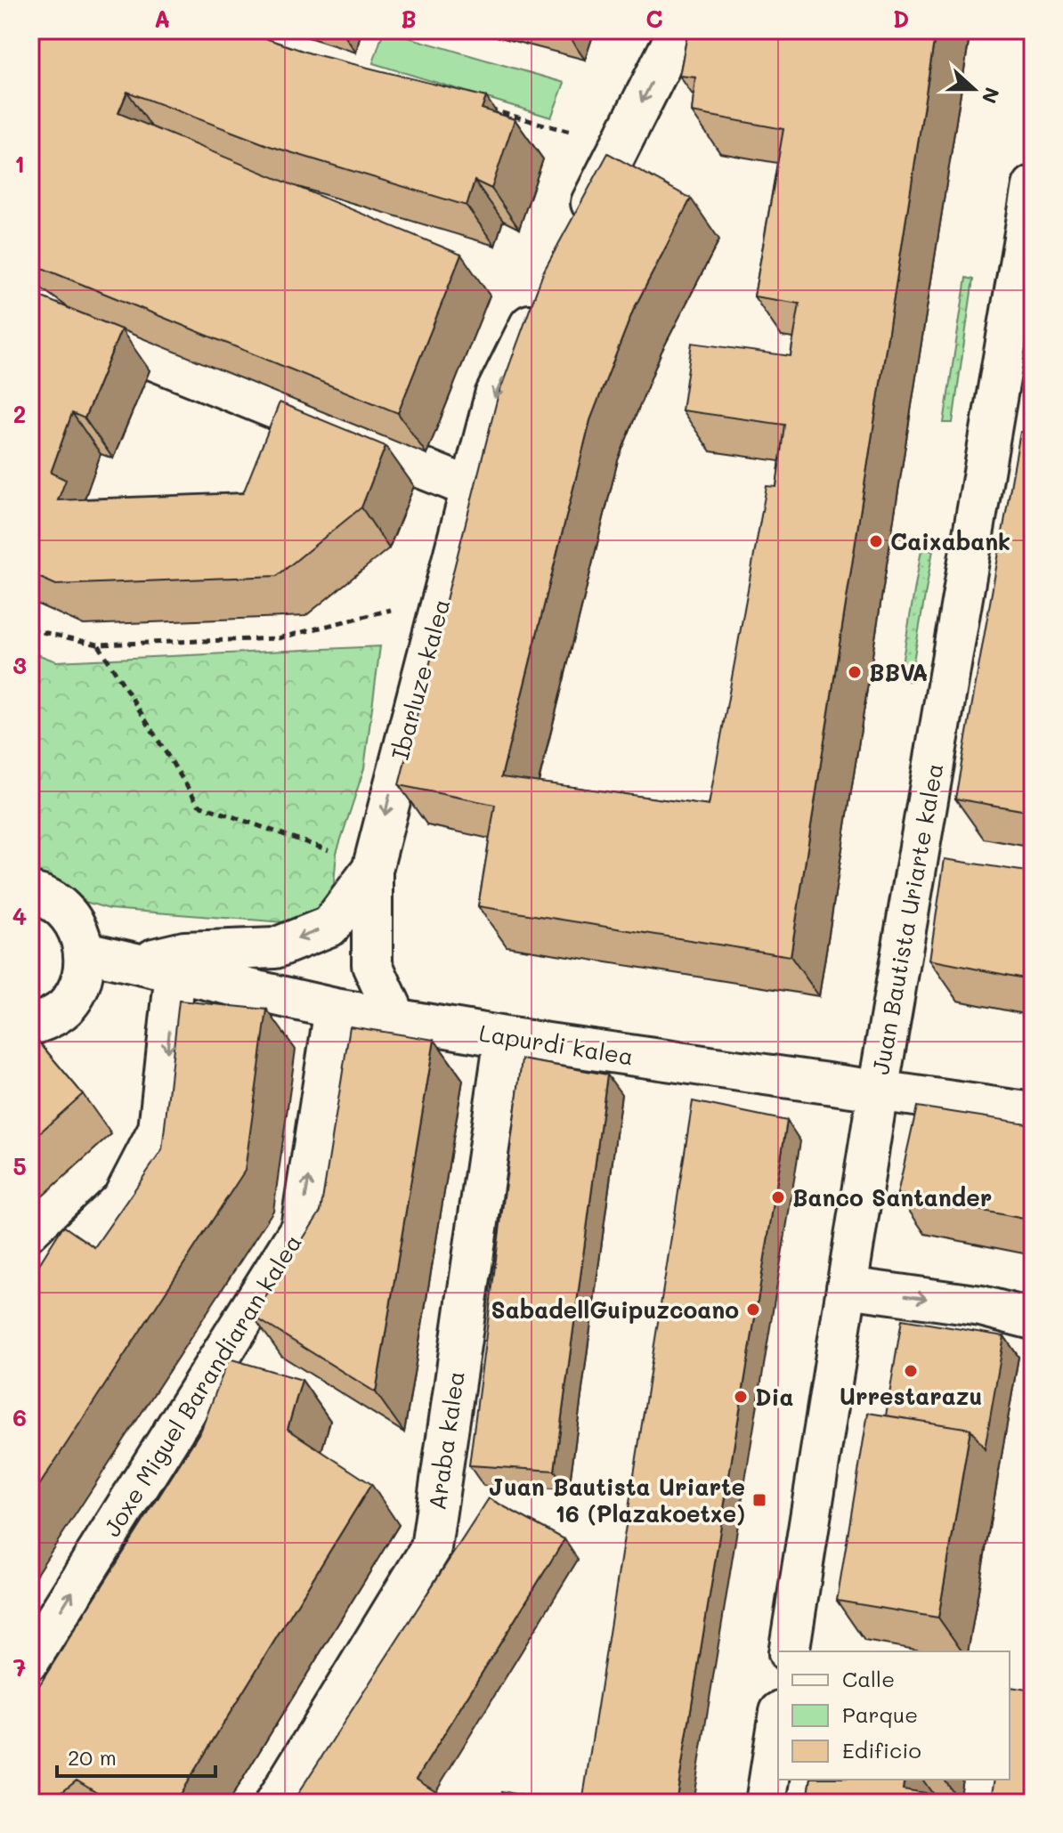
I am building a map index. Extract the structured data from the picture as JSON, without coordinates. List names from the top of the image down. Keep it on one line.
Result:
{"streets":{"street":["Ibarluze kalea","Juan Bautista Uriarte kalea","Lapurdi kalea","Joxe Miguel Barandiaran kalea","Araba kalea"]},"crossings":[["Ibarluze kalea","Lapurdi kalea"],["Juan Bautista Uriarte kalea","Lapurdi kalea"],["Lapurdi kalea","Joxe Miguel Barandiaran kalea"],["Lapurdi kalea","Araba kalea"]],"one_way":["Ibarluze kalea"],"places":{"other":["Caixabank","BBVA","Banco Santander","SabadellGuipuzcoano","Urrestarazu","Dia"],"transit":["Juan Bautista Uriarte 16 (Plazakoetxe)"]},"legend":["Calle","Parque","Edificio"],"scale_bar":"20 m","north":"right","grid":{"columns":["A","B","C","D"],"rows":["1","2","3","4","5","6","7"]}}
